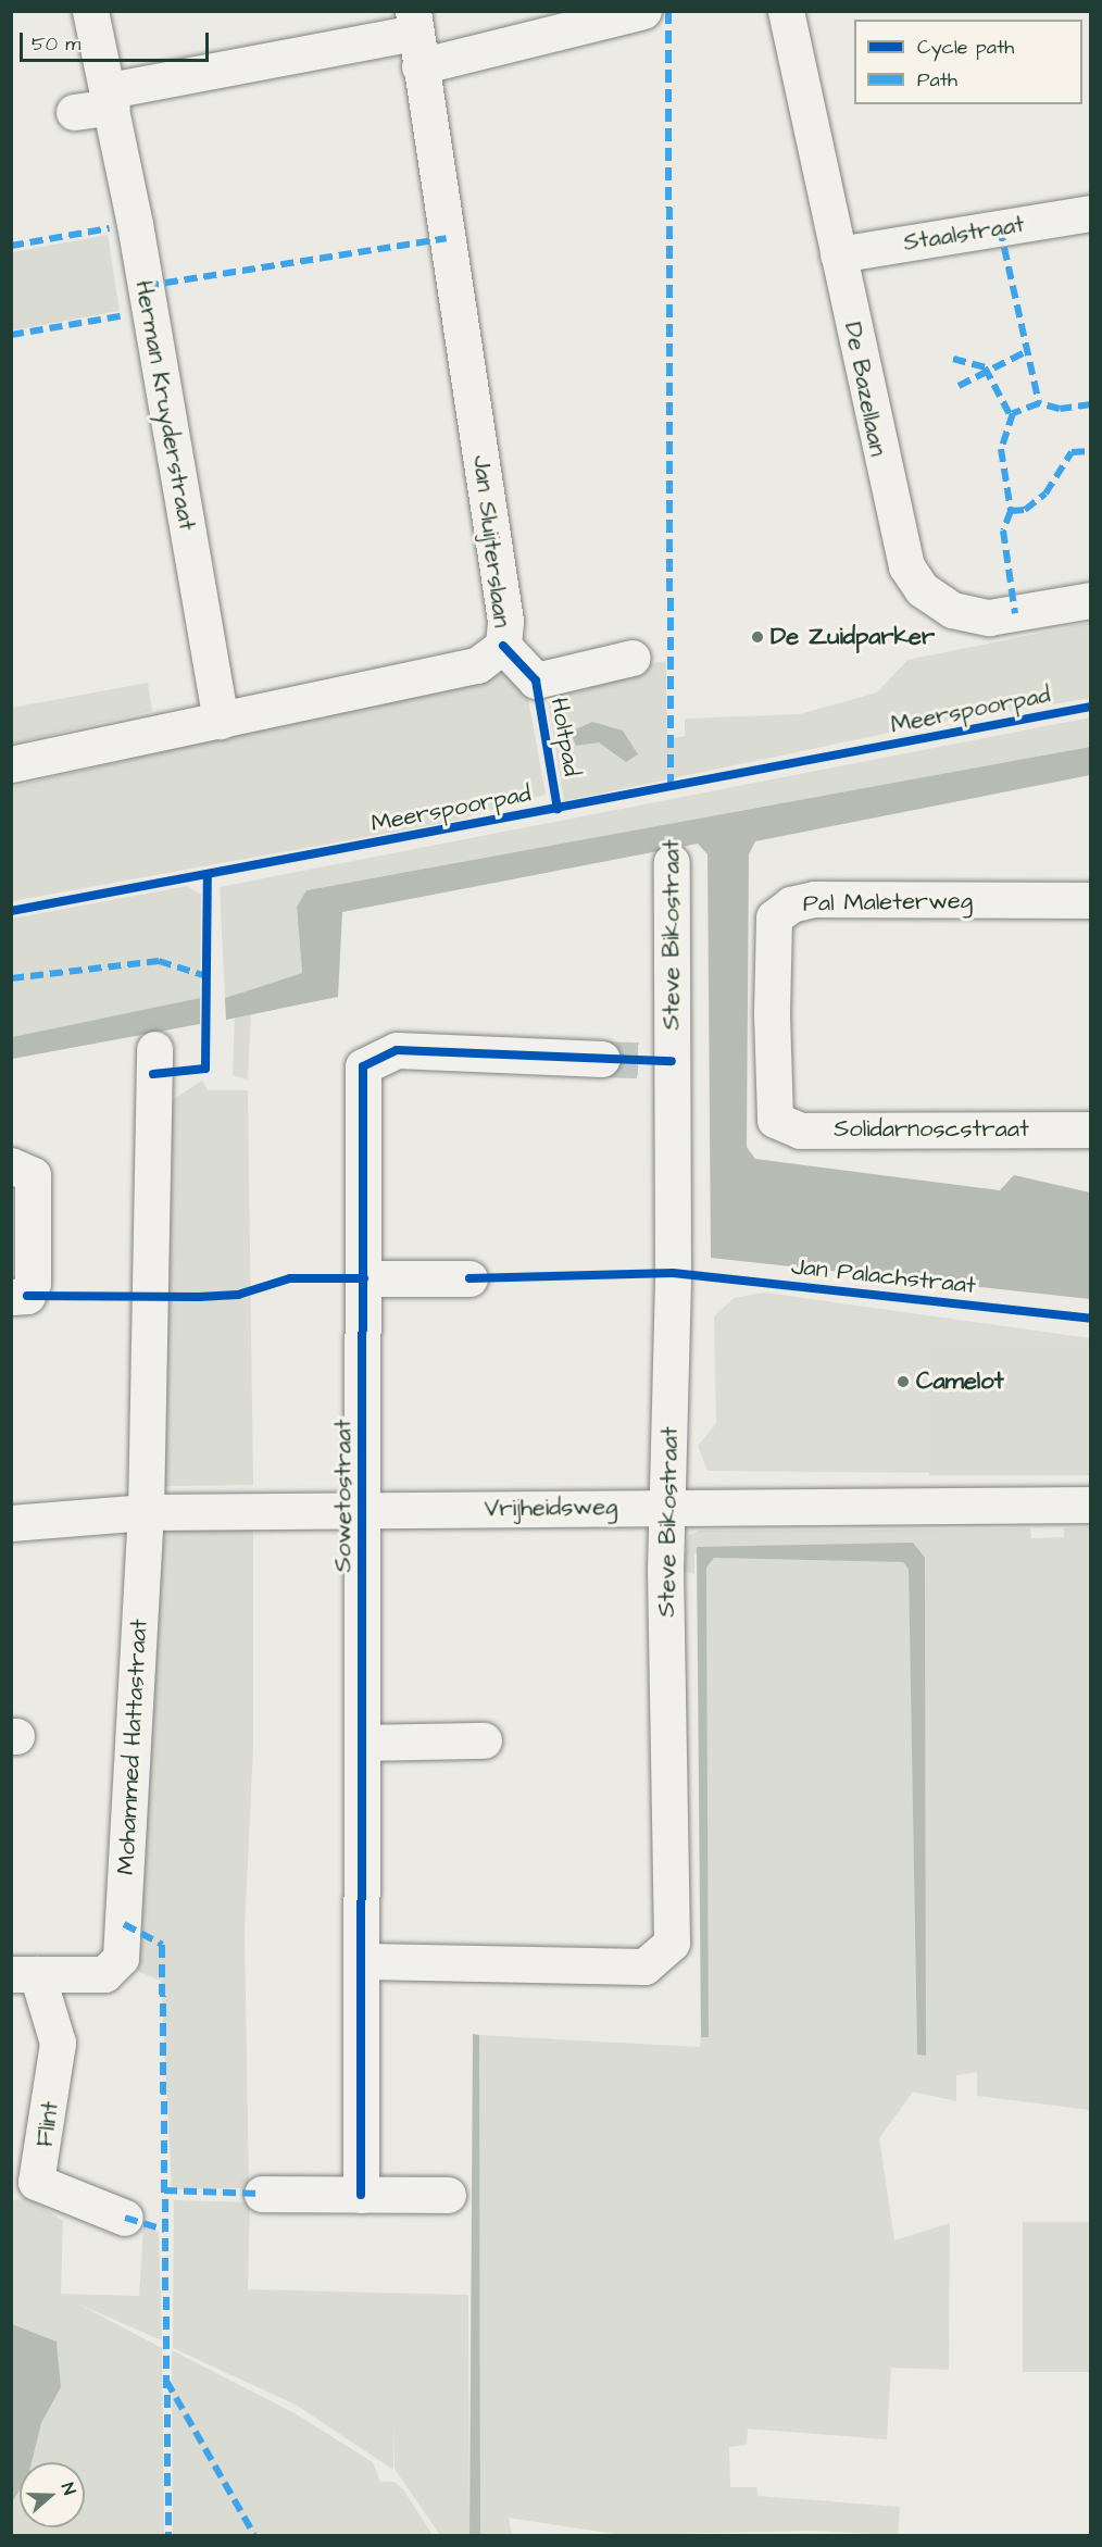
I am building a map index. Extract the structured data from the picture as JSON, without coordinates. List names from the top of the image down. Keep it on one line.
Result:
{"streets":{"street":["Staalstraat","De Bazellaan","Herman Kruyderstraat","Jan Sluijterslaan","Holtpad","Pal Maleterweg","Steve Bikostraat","Solidarnoscstraat","Sowetostraat","Vrijheidsweg","Mohammed Hattastraat","Flint"],"cycle path":["Meerspoorpad","Jan Palachstraat"]},"crossings":[["Staalstraat","De Bazellaan"],["Herman Kruyderstraat","Jan Sluijterslaan"],["Jan Sluijterslaan","Holtpad"],["Pal Maleterweg","Solidarnoscstraat"],["Steve Bikostraat","Sowetostraat"],["Steve Bikostraat","Vrijheidsweg"],["Sowetostraat","Vrijheidsweg"],["Vrijheidsweg","Mohammed Hattastraat"],["Mohammed Hattastraat","Flint"]],"places":["De Zuidparker","Camelot"],"legend":["Cycle path","Path"],"scale_bar":"50 m","north":"right"}
